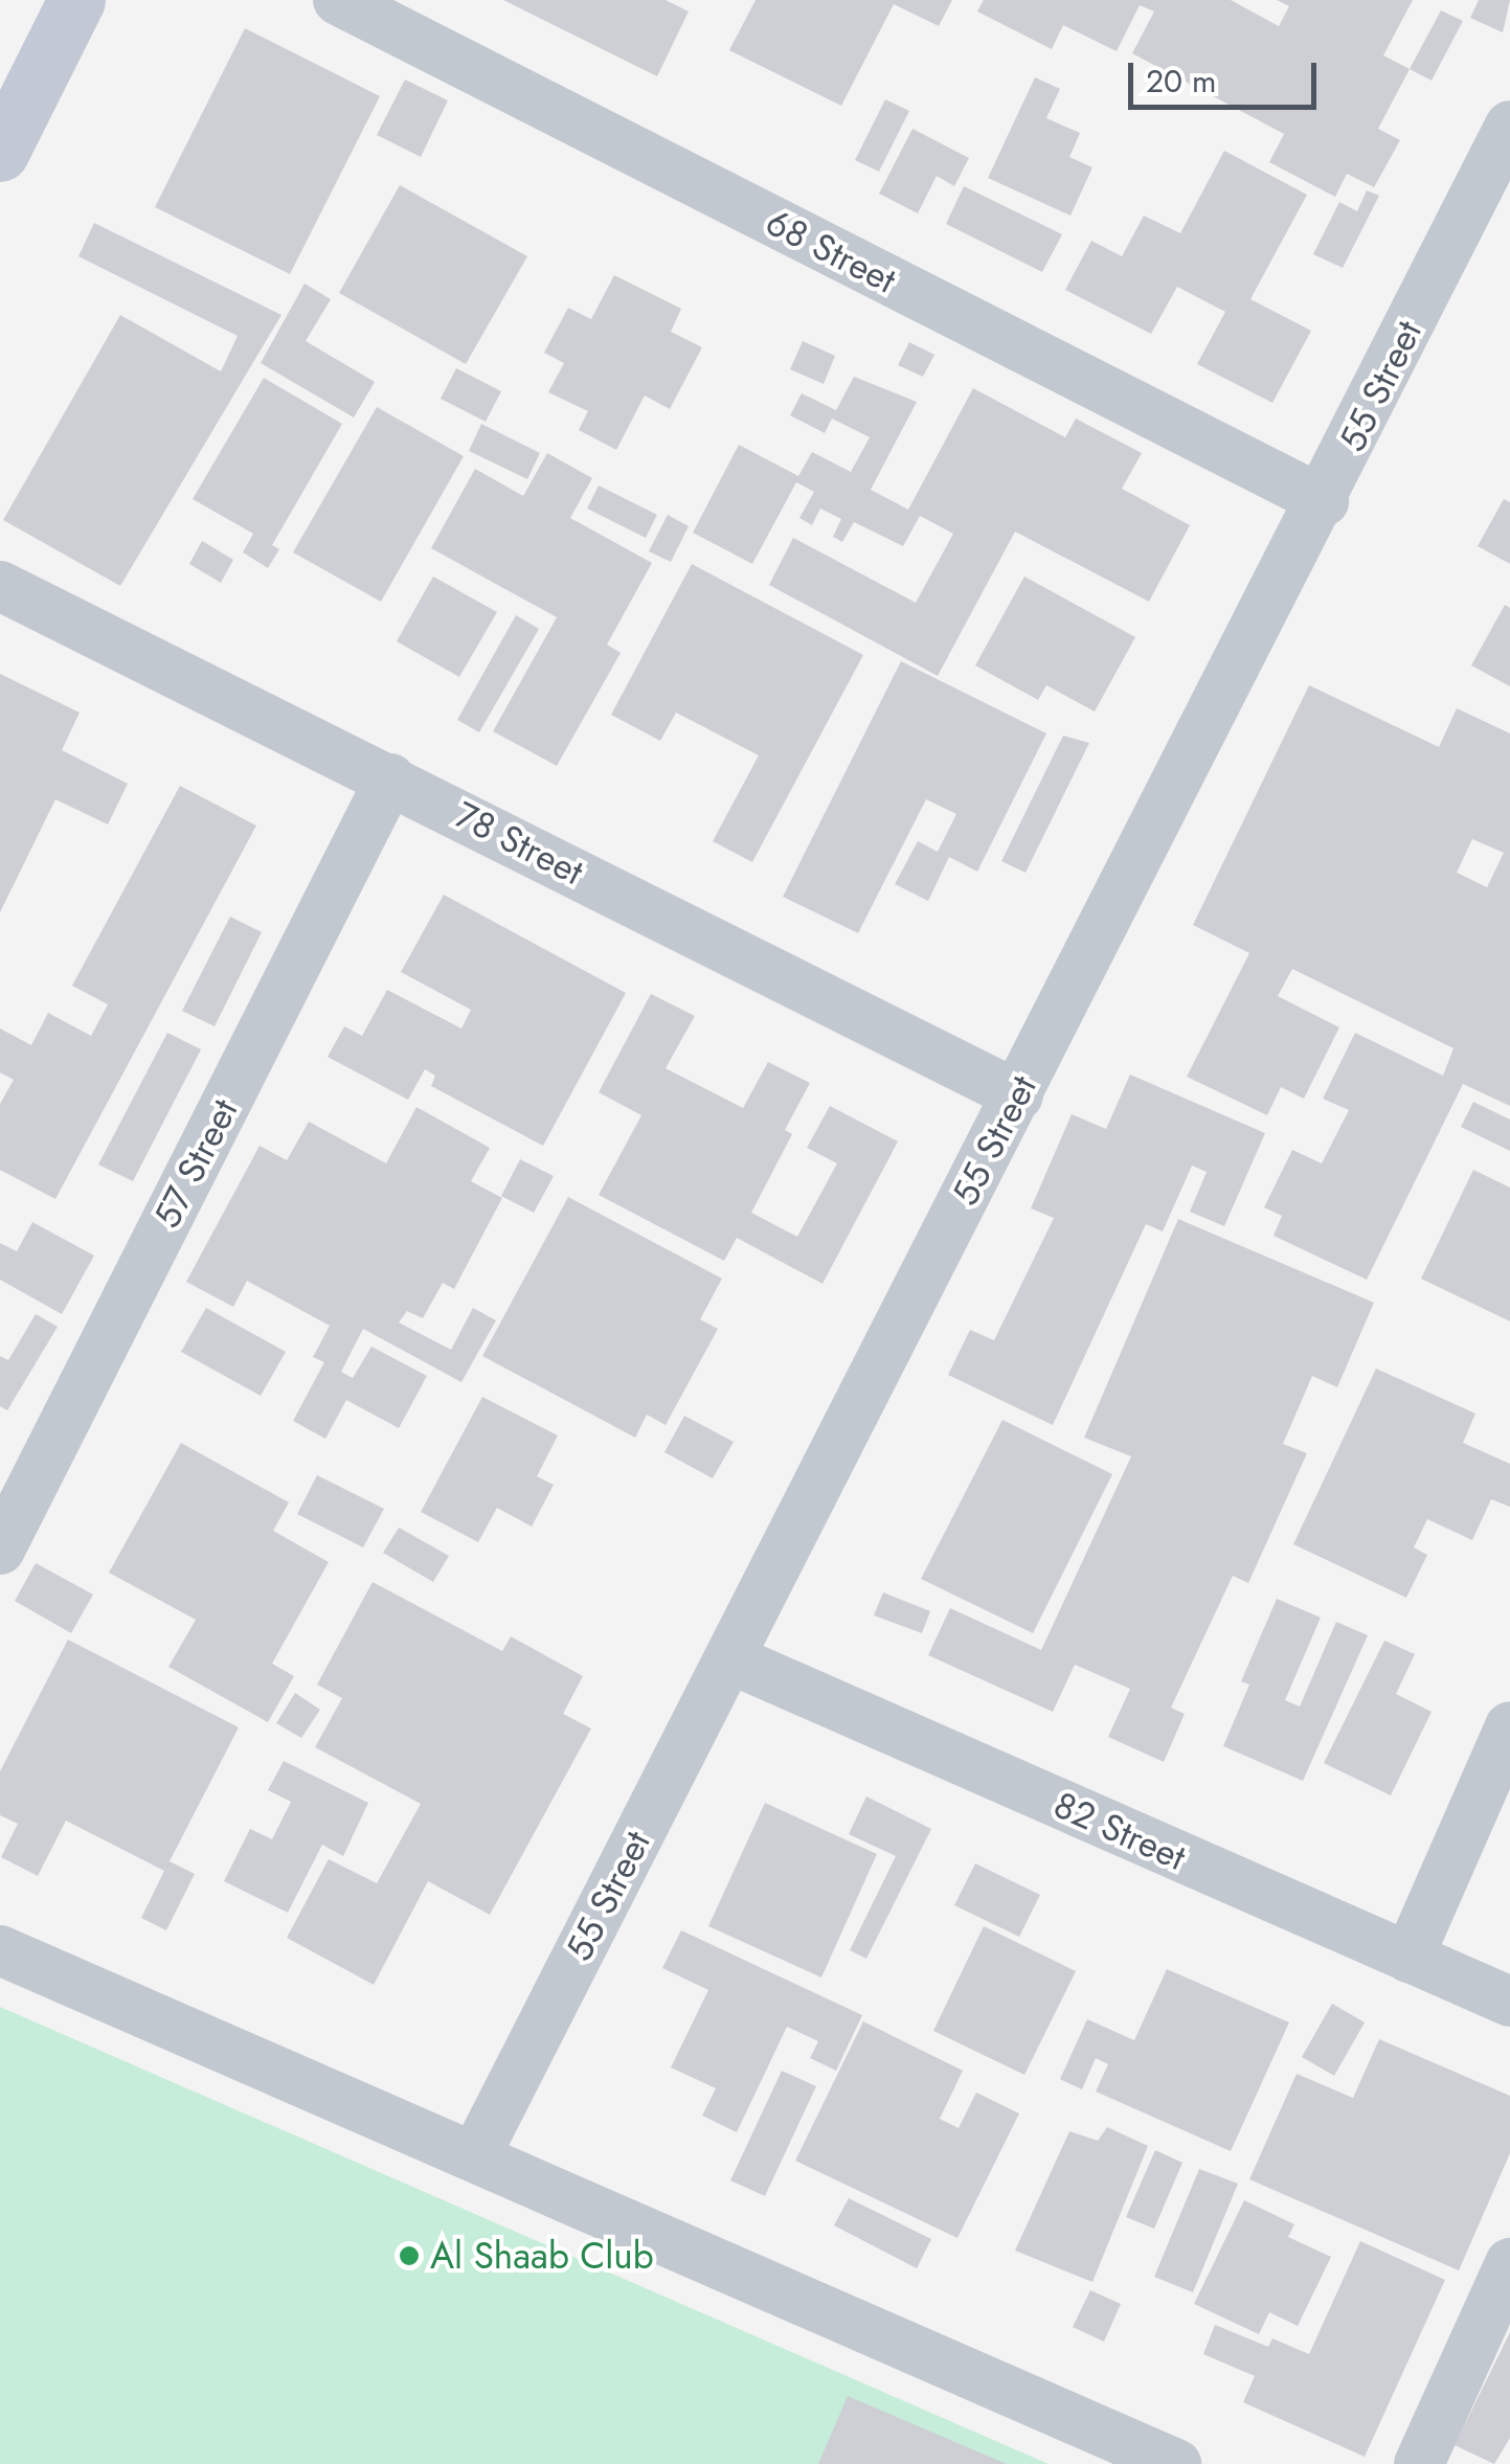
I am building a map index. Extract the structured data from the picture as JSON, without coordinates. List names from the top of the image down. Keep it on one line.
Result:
{"streets":{"street":["68 Street","55 Street","78 Street","57 Street","82 Street"]},"crossings":[["68 Street","55 Street"],["55 Street","78 Street"],["55 Street","82 Street"],["78 Street","57 Street"]],"places":["Al Shaab Club"],"scale_bar":"20 m"}
